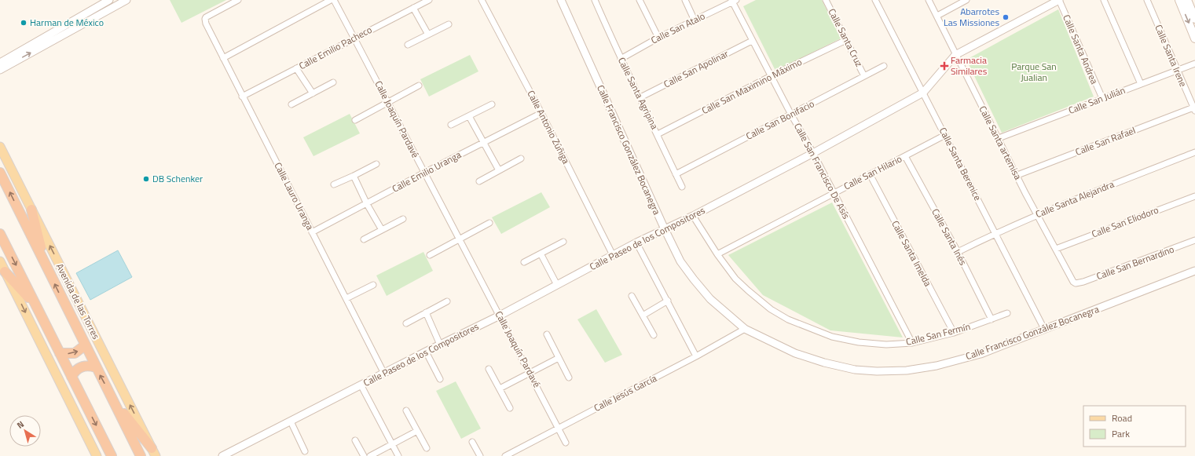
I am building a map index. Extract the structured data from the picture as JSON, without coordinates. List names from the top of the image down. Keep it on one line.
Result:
{"streets":{"highway":["Avenida de las Torres"],"street":["Calle San Atalo","Calle Santa Cruz","Calle Emilio Pacheco","Calle Santa Andrea","Calle Santa Irene","Calle San Apolinar","Calle San Maximino Máximo","Calle Santa Agripina","Calle San Julián","Calle Joaquín Pardavé","Calle San Bonifacio","Calle Antonio Zúñiga","Calle San Rafael","Calle Santa artemisa","Calle Francisco González Bocanegra","Calle Santa Berenice","Calle San Francisco De Asís","Calle Emilio Uranga","Calle San Hilario","Calle Lauro Uranga","Calle Santa Alejandra","Calle San Eliodoro","Calle Santa Inés","Calle Paseo de los Compositores","Calle Santa Imelda","Calle San Bernardino","Calle San Fermín","Calle Jesús García"]},"crossings":[["Calle San Atalo","Calle Santa Agripina"],["Calle San Atalo","Calle San Francisco De Asís"],["Calle Santa Cruz","Calle San Maximino Máximo"],["Calle Santa Cruz","Calle San Bonifacio"],["Calle Emilio Pacheco","Calle Joaquín Pardavé"],["Calle Emilio Pacheco","Calle Lauro Uranga"],["Calle Santa Andrea","Calle San Julián"],["Calle Santa Andrea","Calle Paseo de los Compositores"],["Calle Santa Irene","Calle San Julián"],["Calle Santa Irene","Calle San Rafael"],["Calle San Apolinar","Calle Santa Agripina"],["Calle San Apolinar","Calle San Francisco De Asís"],["Calle San Maximino Máximo","Calle Santa Agripina"],["Calle San Maximino Máximo","Calle San Francisco De Asís"],["Calle Santa Agripina","Calle San Bonifacio"],["Calle San Julián","Calle Santa artemisa"],["Calle Joaquín Pardavé","Calle Emilio Uranga"],["Calle Joaquín Pardavé","Calle Paseo de los Compositores"],["Calle Joaquín Pardavé","Calle Jesús García"],["Calle San Bonifacio","Calle San Francisco De Asís"],["Calle Antonio Zúñiga","Calle Emilio Uranga"],["Calle Antonio Zúñiga","Calle Paseo de los Compositores"],["Calle San Rafael","Calle Santa artemisa"],["Calle Santa artemisa","Calle Santa Alejandra"],["Calle Santa artemisa","Calle San Eliodoro"],["Calle Santa artemisa","Calle Paseo de los Compositores"],["Calle Santa artemisa","Calle San Bernardino"],["Calle Francisco González Bocanegra","Calle Santa Berenice"],["Calle Francisco González Bocanegra","Calle Paseo de los Compositores"],["Calle Francisco González Bocanegra","Calle Jesús García"],["Calle Santa Berenice","Calle San Hilario"],["Calle Santa Berenice","Calle Santa Alejandra"],["Calle Santa Berenice","Calle Paseo de los Compositores"],["Calle San Francisco De Asís","Calle San Hilario"],["Calle San Francisco De Asís","Calle Paseo de los Compositores"],["Calle San Francisco De Asís","Calle San Fermín"],["Calle Emilio Uranga","Calle Lauro Uranga"],["Calle San Hilario","Calle Santa Inés"],["Calle San Hilario","Calle Santa Imelda"],["Calle San Hilario","Calle San Fermín"],["Calle Lauro Uranga","Calle Paseo de los Compositores"],["Calle Santa Alejandra","Calle Santa Inés"],["Calle Santa Inés","Calle San Fermín"],["Calle Paseo de los Compositores","Calle San Fermín"],["Calle Santa Imelda","Calle San Fermín"]],"parks":["Parque San Jualian"],"places":{"other":["Abarrotes Las Missiones","Harman de México","DB Schenker"],"health":["Farmacia Similares"]},"legend":["Road","Park"],"north":"top left"}
